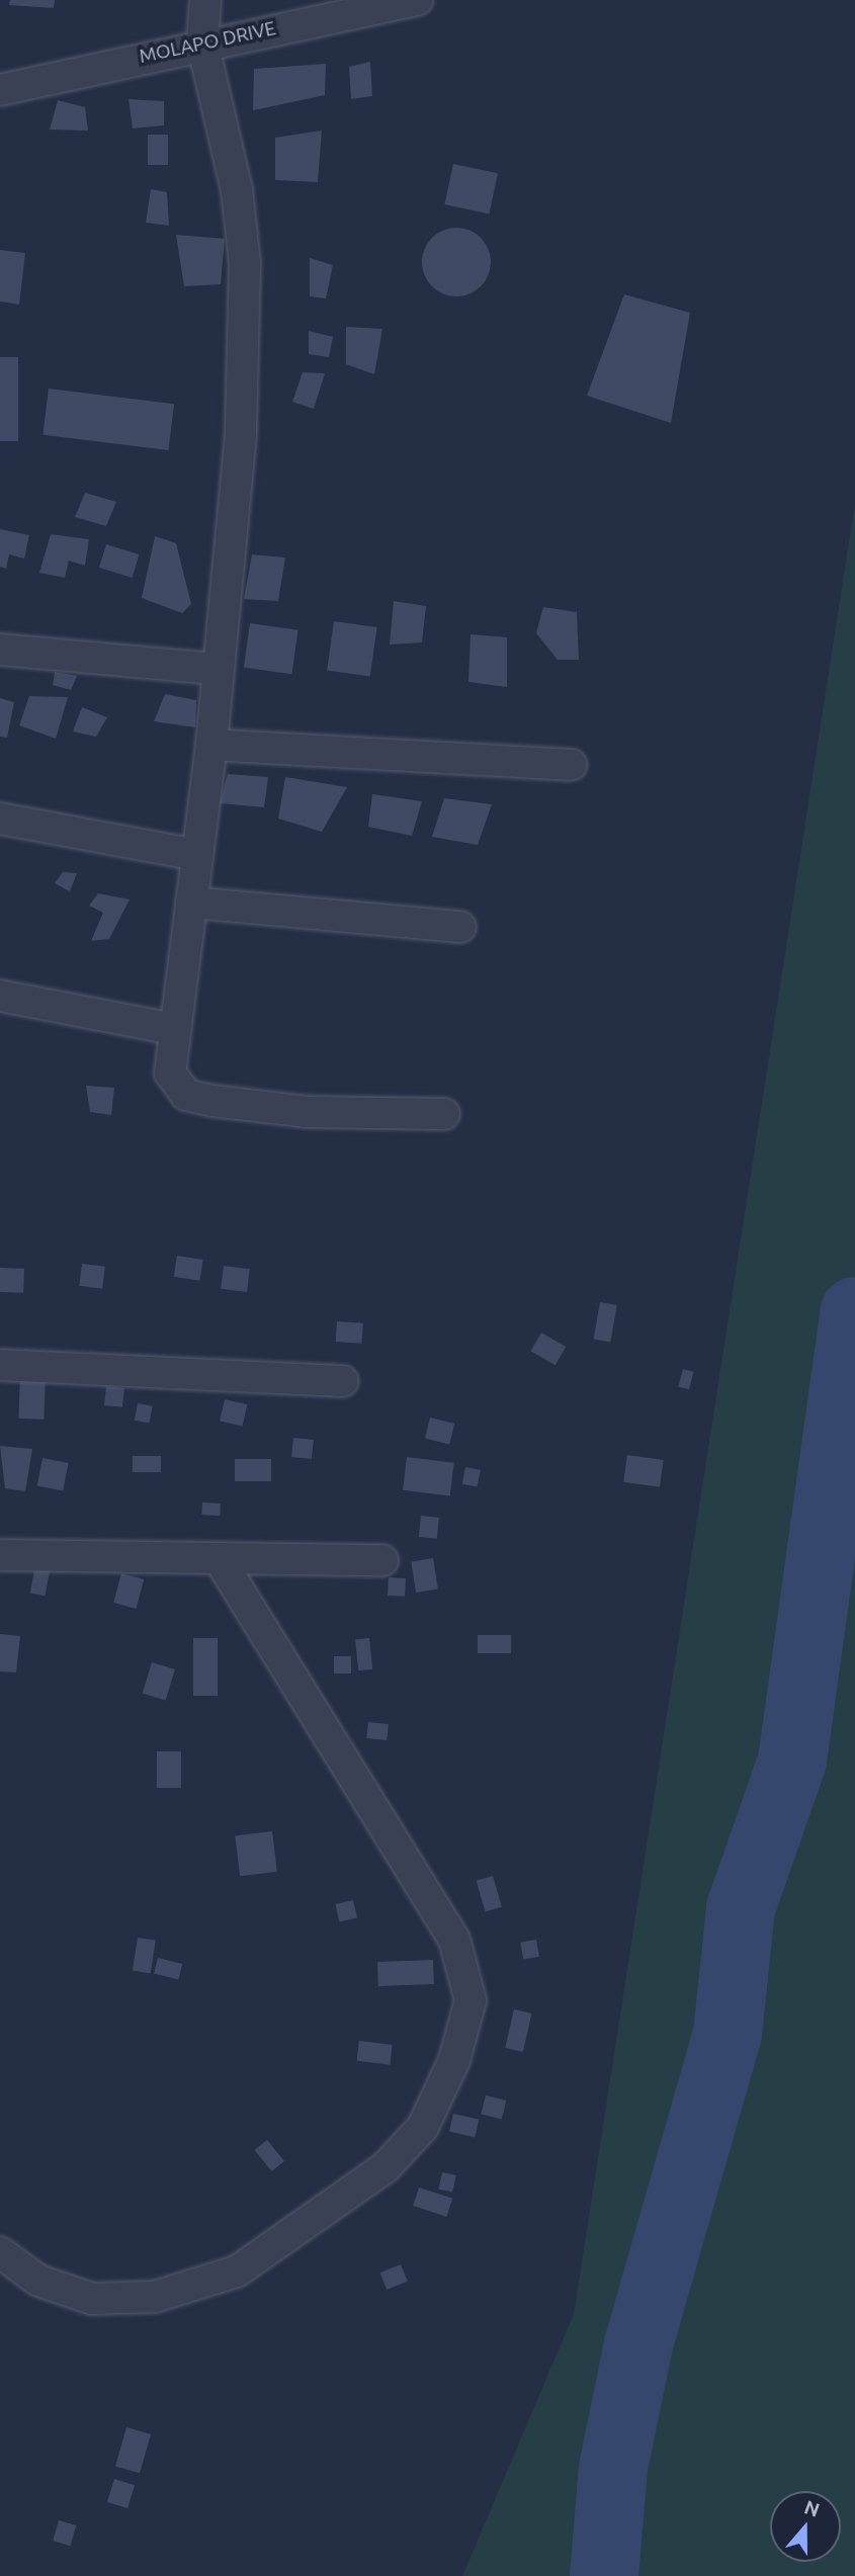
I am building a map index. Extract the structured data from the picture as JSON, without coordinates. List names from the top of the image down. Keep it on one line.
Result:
{"streets":{"street":["MOLAPO DRIVE"]},"north":"top"}
